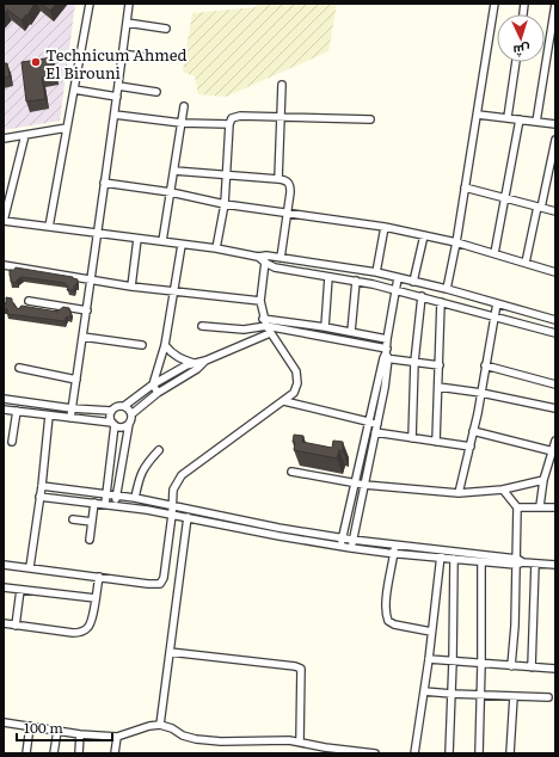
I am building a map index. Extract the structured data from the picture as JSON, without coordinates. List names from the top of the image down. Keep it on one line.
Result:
{"places":["Technicum Ahmed El Birouni"],"scale_bar":"100 m","north":"bottom"}
